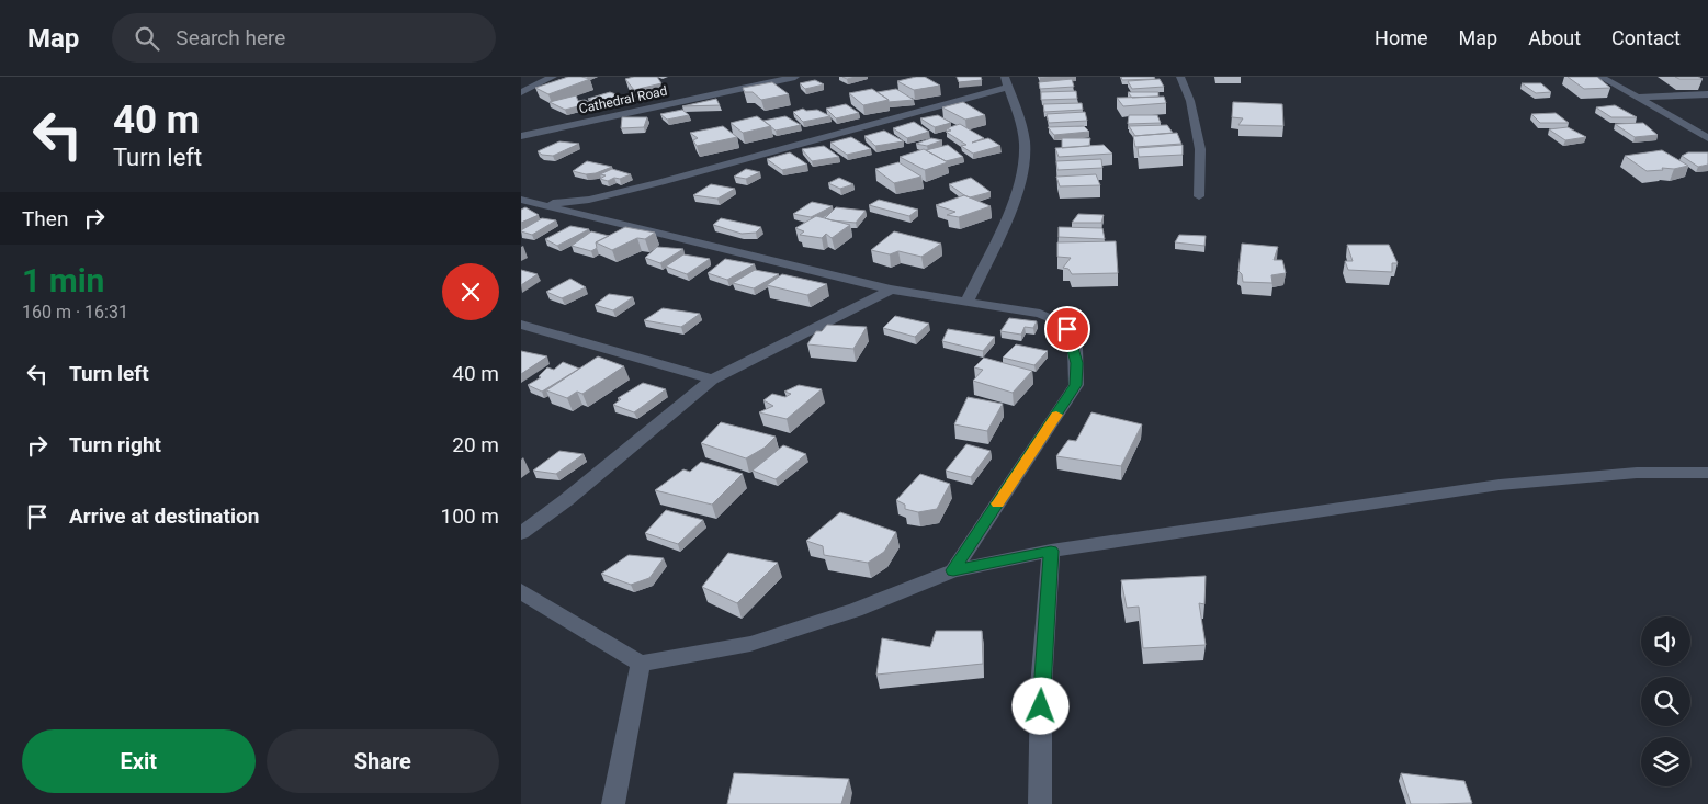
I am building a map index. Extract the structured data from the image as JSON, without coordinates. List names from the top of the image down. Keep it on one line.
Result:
{"streets":{"street":["Cathedral Road"]},"page":{"header":"Map","search":"Search here","nav":["Home","Map","About","Contact"],"turn":["40 m","Turn left"],"then":"Then","heading":["1 min","160 m · 16:31"],"list":[{"name":"Turn left","value":"40 m"},{"name":"Turn right","value":"20 m"},{"name":"Arrive at destination","value":"100 m"}],"buttons":["Exit","Share"]}}
